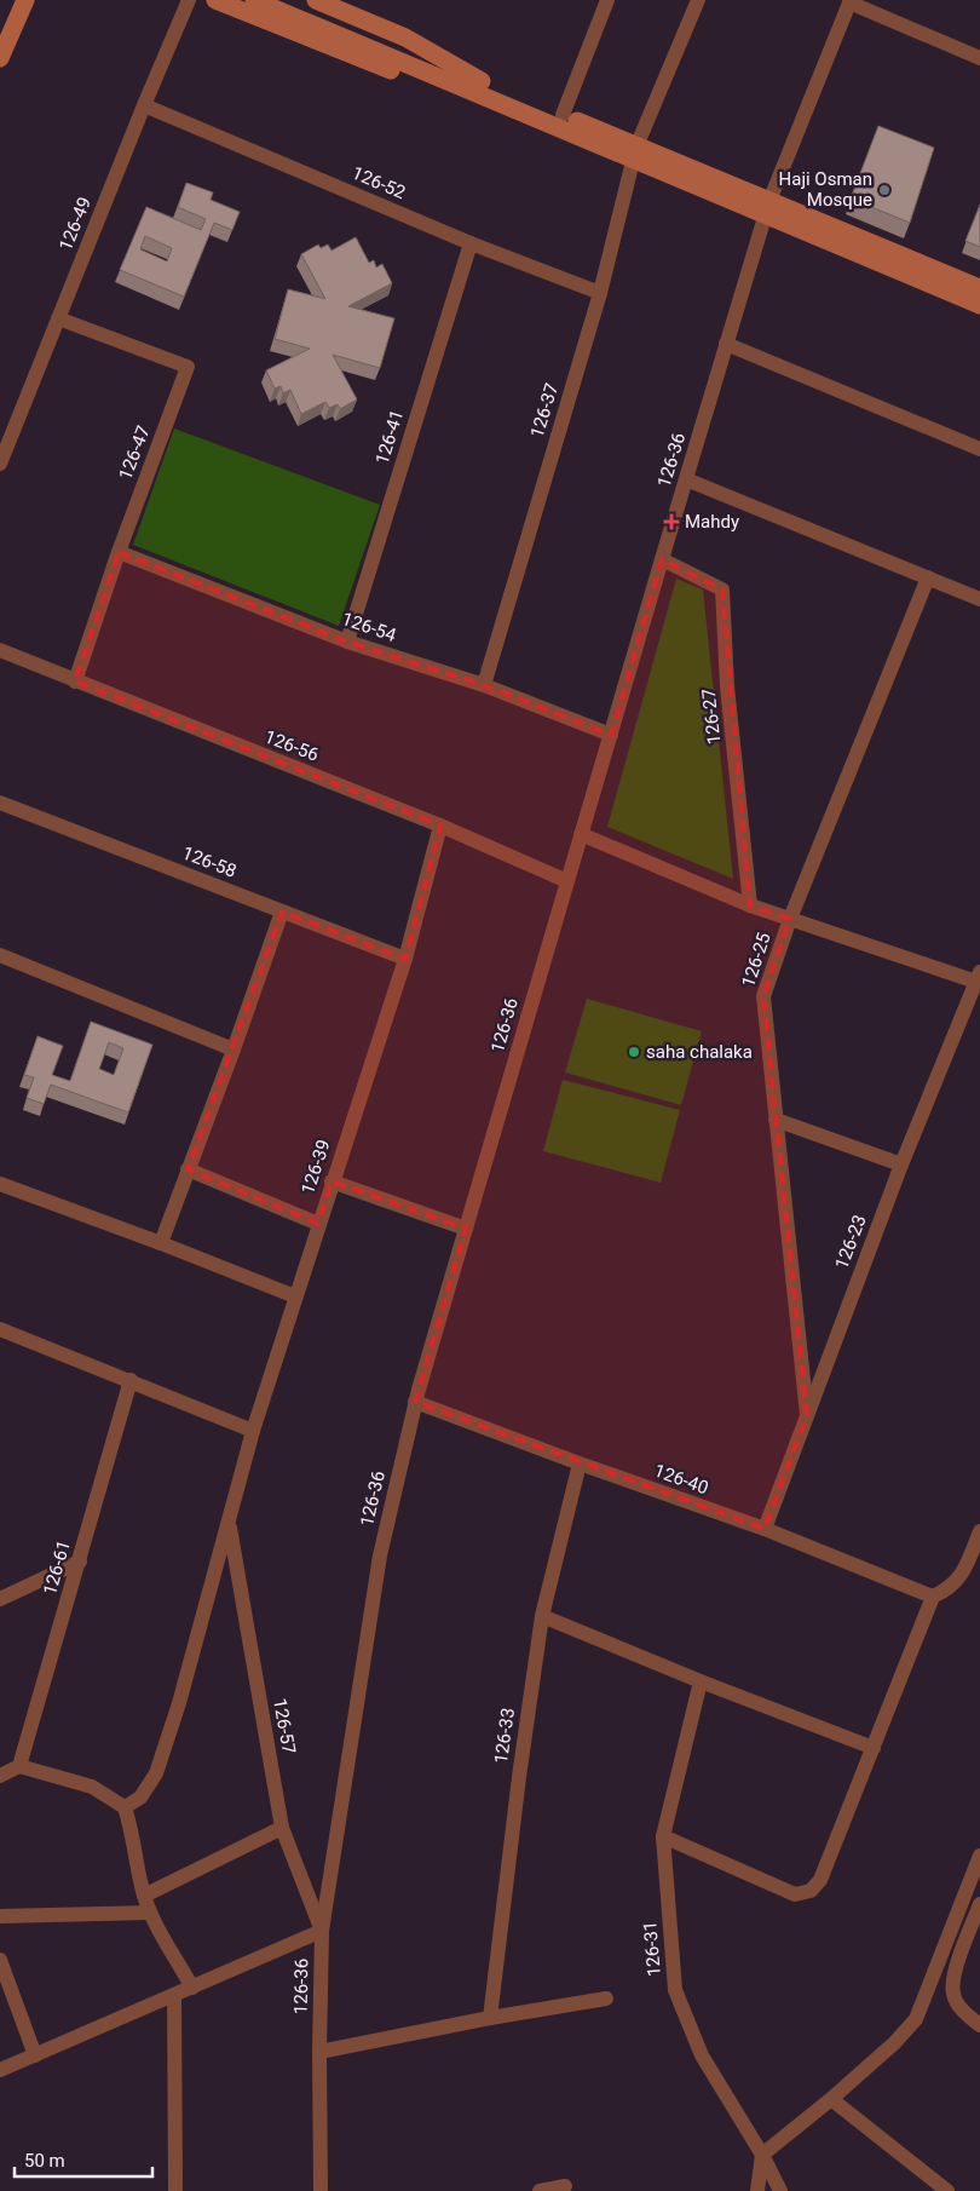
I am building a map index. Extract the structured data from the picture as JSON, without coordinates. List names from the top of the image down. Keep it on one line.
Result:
{"streets":{"street":["126-52","126-49","126-37","126-41","126-47","126-36","126-54","126-27","126-56","126-58","126-25","126-39","126-23","126-40","126-61","126-57","126-33","126-31"]},"crossings":[["126-52","126-49"],["126-52","126-37"],["126-52","126-41"],["126-49","126-47"],["126-37","126-54"],["126-41","126-54"],["126-47","126-54"],["126-47","126-56"],["126-36","126-54"],["126-36","126-27"],["126-36","126-56"],["126-36","126-40"],["126-36","126-57"],["126-56","126-39"],["126-58","126-39"],["126-25","126-23"],["126-39","126-57"],["126-23","126-40"],["126-40","126-33"]],"places":{"other":["Haji Osman Mosque","saha chalaka"],"health":["Mahdy"]},"scale_bar":"50 m"}
